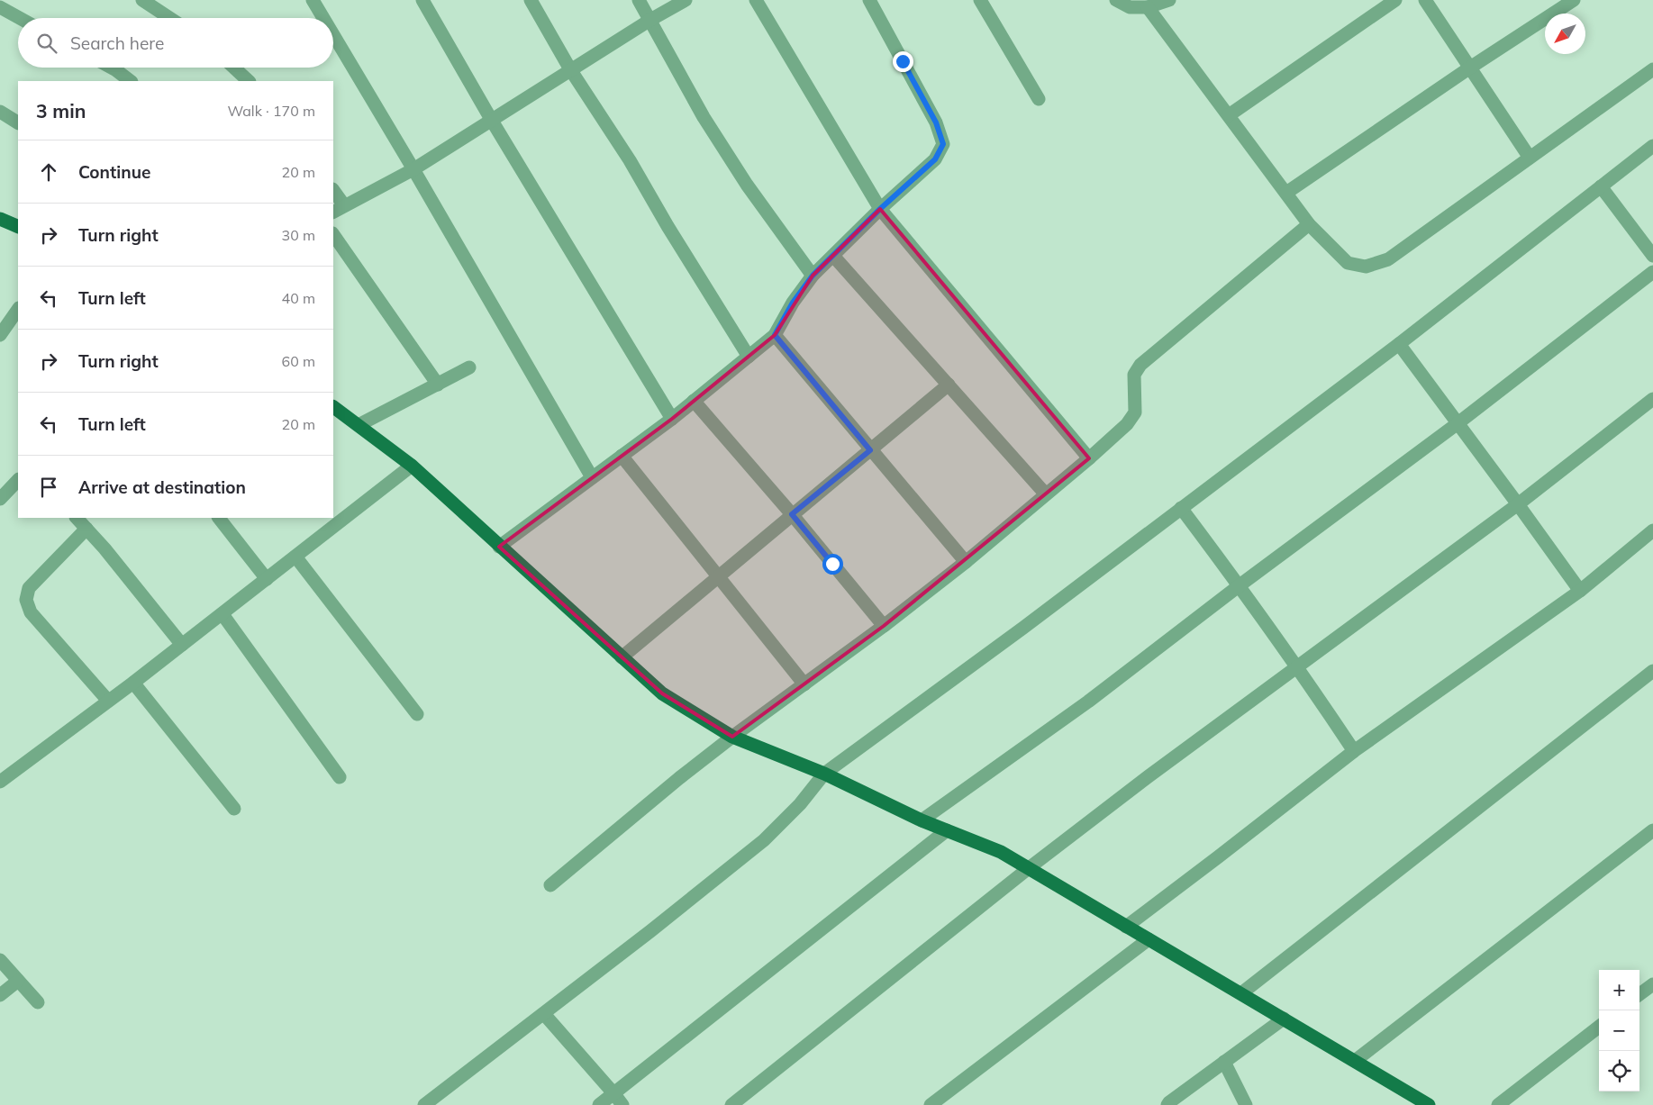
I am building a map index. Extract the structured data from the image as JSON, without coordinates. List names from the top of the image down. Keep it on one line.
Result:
{"north":"bottom left","page":{"search":"Search here","heading":["3 min","Walk · 170 m"],"list":[["Continue","20 m"],["Turn right","30 m"],["Turn left","40 m"],["Turn right","60 m"],["Turn left","20 m"],"Arrive at destination"],"map_buttons":["+","−"]}}
